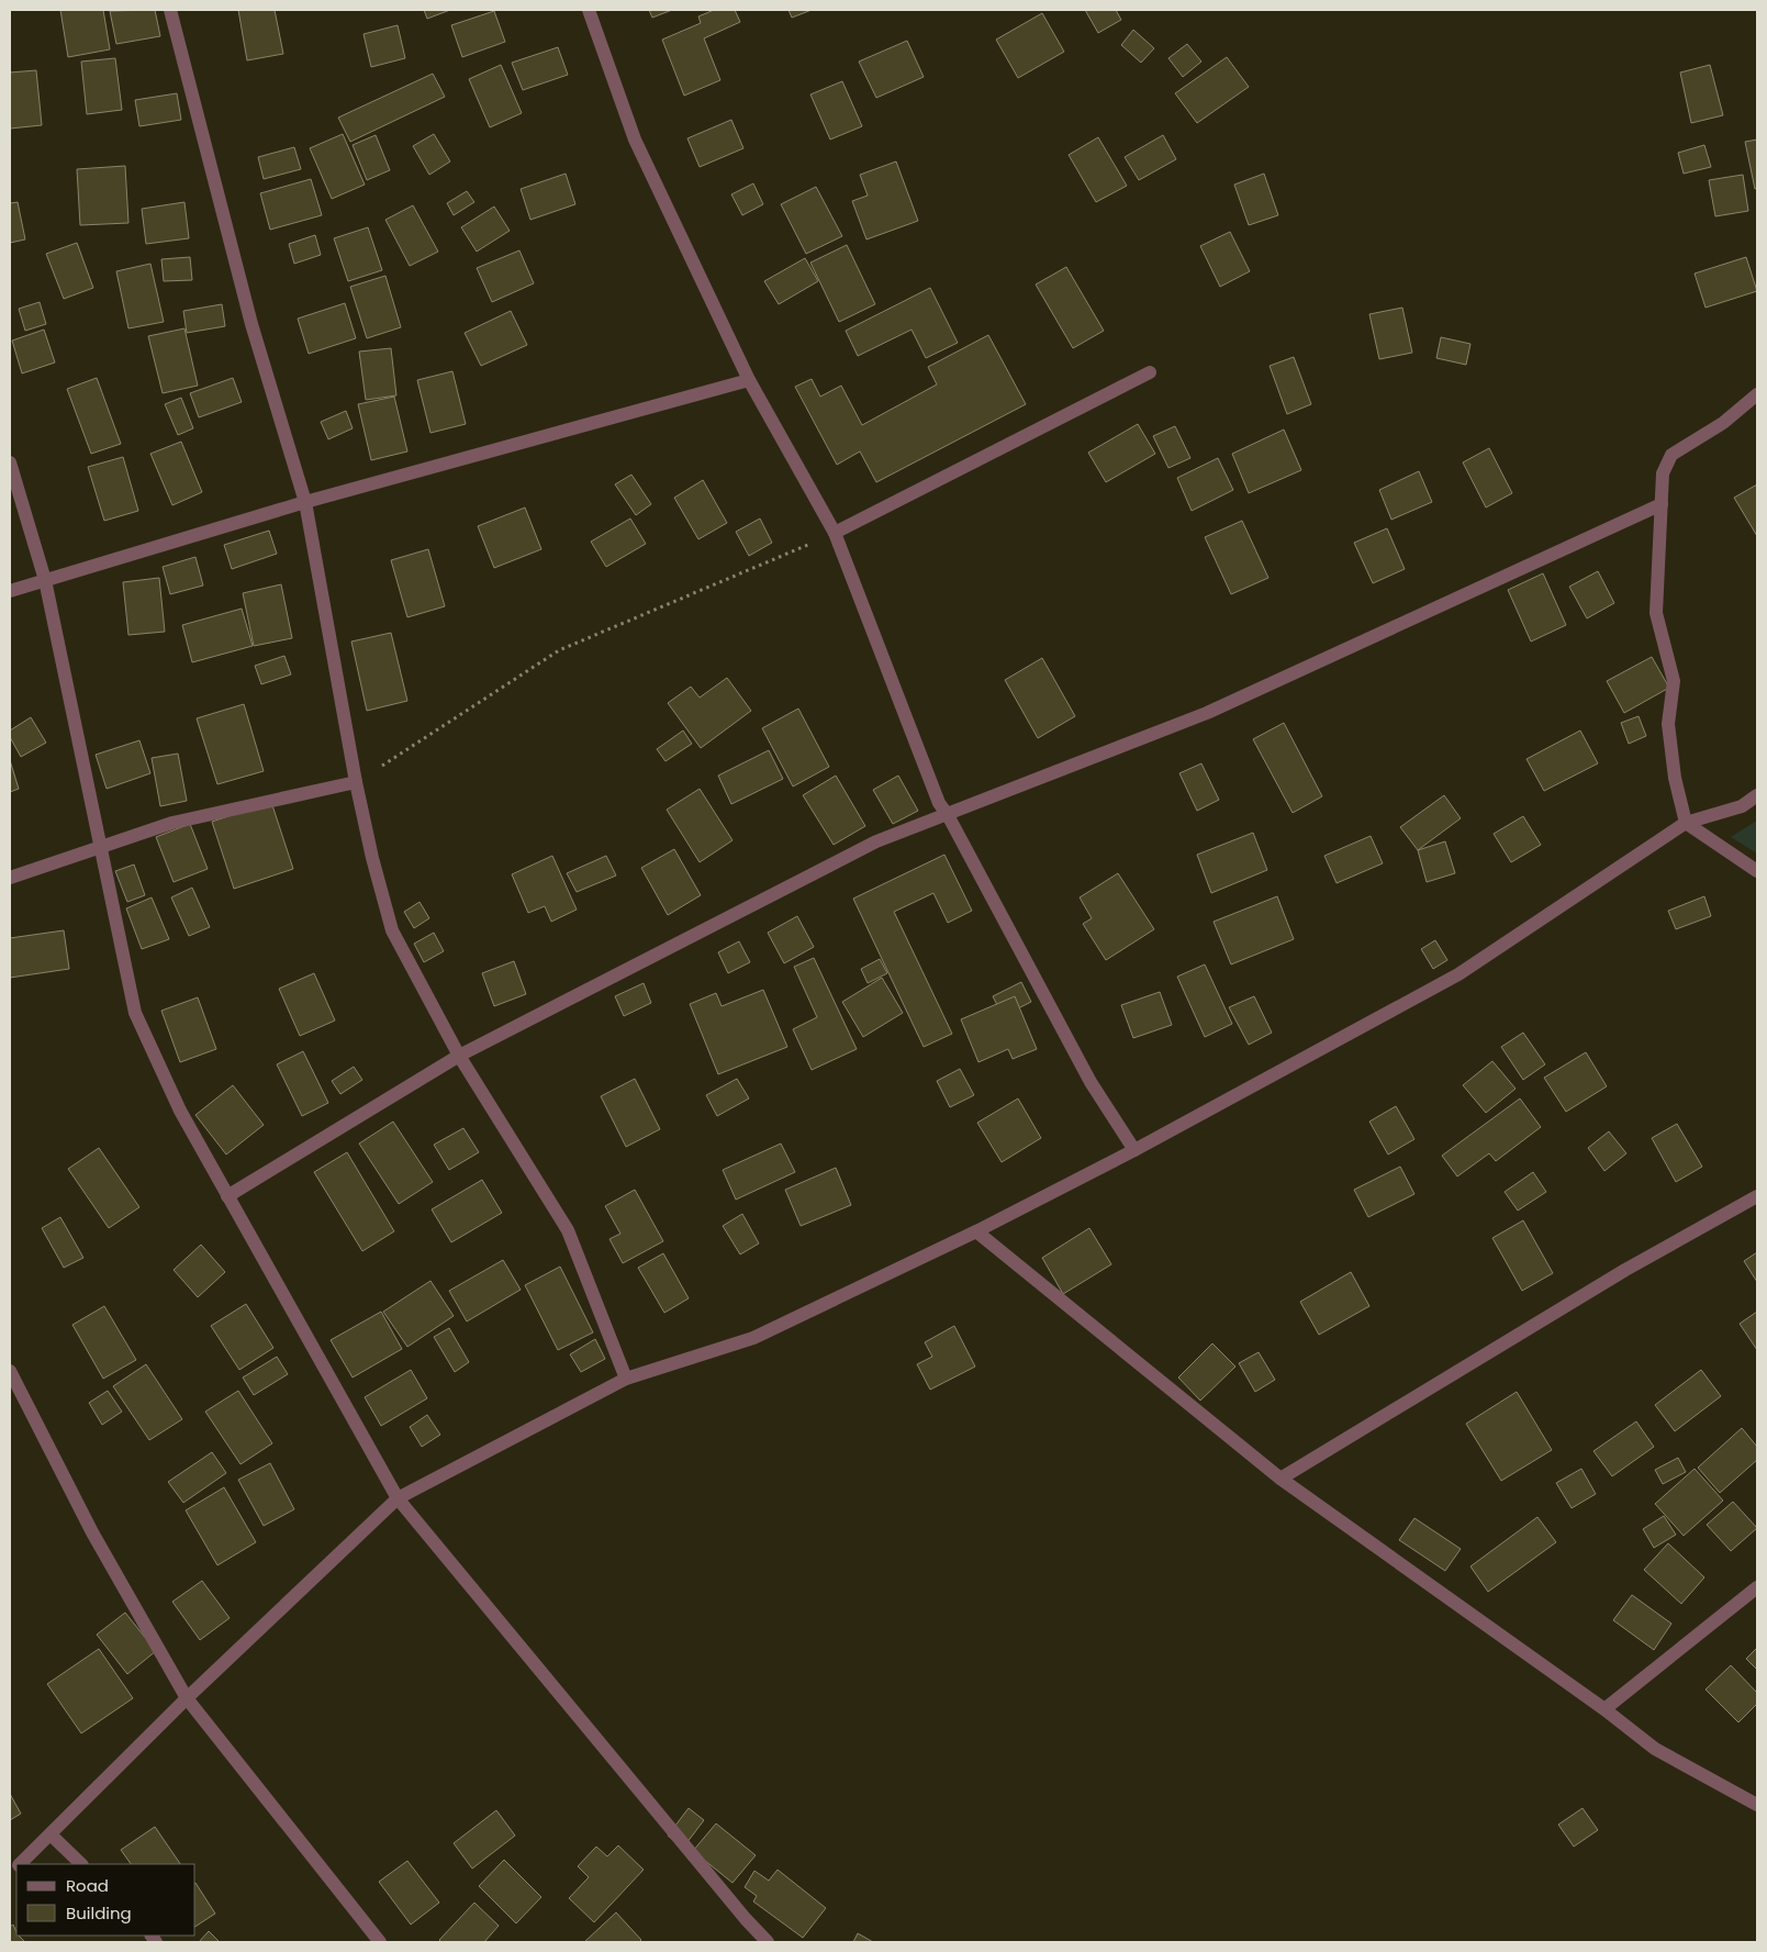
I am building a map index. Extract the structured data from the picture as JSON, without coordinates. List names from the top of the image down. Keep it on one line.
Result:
{"legend":["Road","Building"]}
